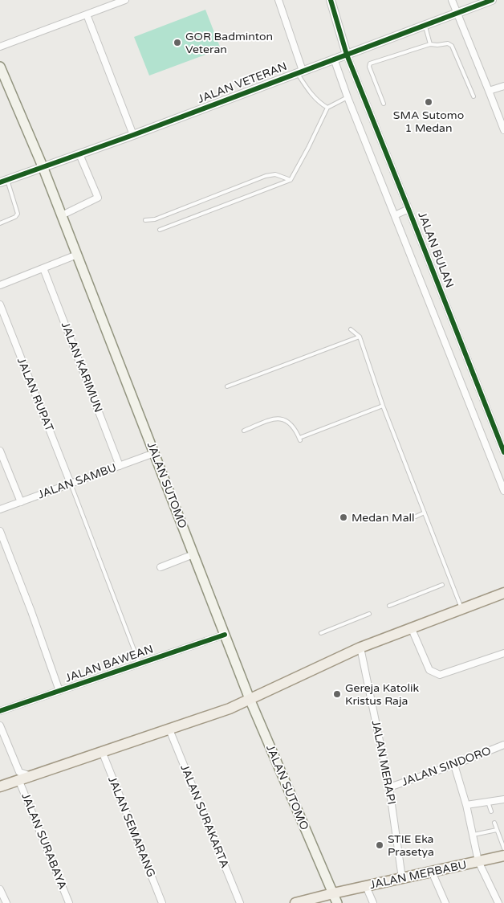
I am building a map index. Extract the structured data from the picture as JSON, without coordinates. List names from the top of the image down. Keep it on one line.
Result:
{"streets":{"main road":["JALAN SUTOMO","JALAN MERBABU"],"street":["JALAN VETERAN","JALAN BULAN","JALAN KARIMUN","JALAN RUPAT","JALAN SAMBU","JALAN BAWEAN","JALAN MERAPI","JALAN SINDORO","JALAN SURAKARTA","JALAN SEMARANG","JALAN SURABAYA"]},"crossings":[["JALAN VETERAN","JALAN BULAN"],["JALAN VETERAN","JALAN SUTOMO"],["JALAN KARIMUN","JALAN SAMBU"],["JALAN RUPAT","JALAN SAMBU"],["JALAN SAMBU","JALAN SUTOMO"],["JALAN SUTOMO","JALAN BAWEAN"],["JALAN SUTOMO","JALAN MERBABU"],["JALAN MERAPI","JALAN SINDORO"],["JALAN MERAPI","JALAN MERBABU"]],"places":["GOR Badminton Veteran","SMA Sutomo 1 Medan","Medan Mall","Gereja Katolik Kristus Raja","STIE Eka Prasetya"]}
